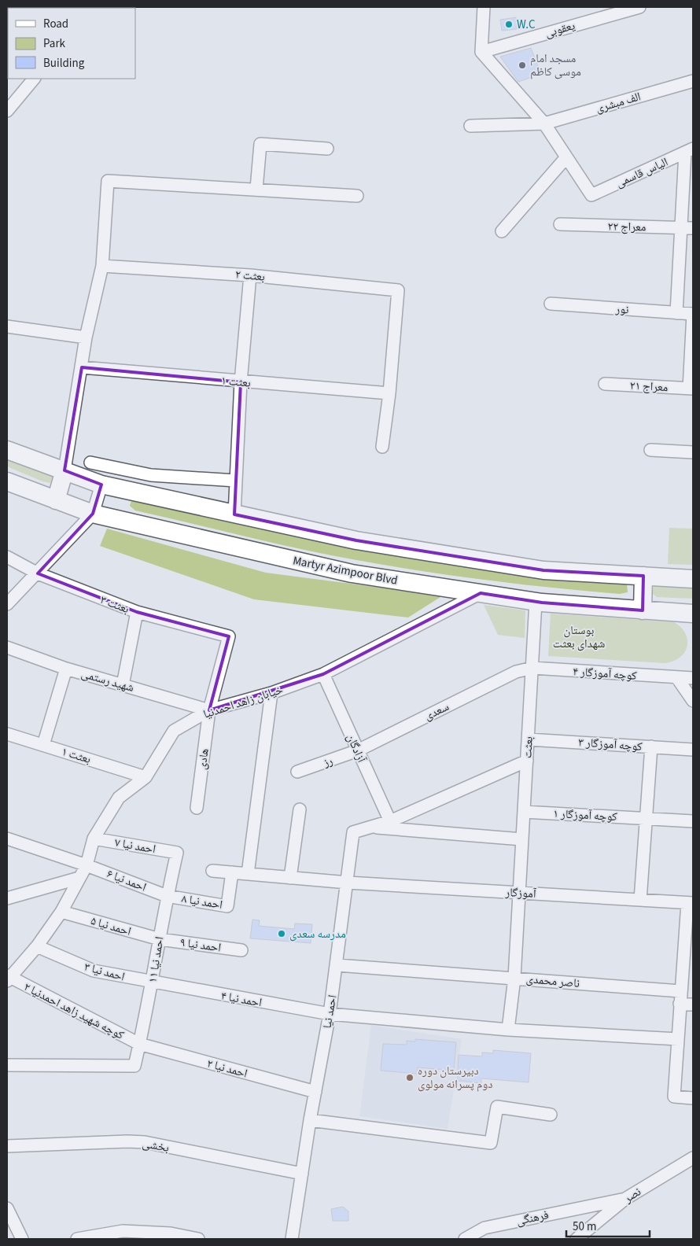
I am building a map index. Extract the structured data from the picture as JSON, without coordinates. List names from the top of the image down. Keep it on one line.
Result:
{"streets":{"main road":["Martyr Azimpoor Blvd"],"street":["یعقوبی","الف مبشری","الیاس قاسمی","معراج ۲۲","بعثت ۲","نور","بعثت ۱","معراج ۲۱","بعثت ۳","کوچه آموزگار ۴","شهید رستمی","خیابان زاهد احمدنیا","سعدی","کوچه آموزگار ۳","بعثت","آزادگان","هادی","رز","کوچه آموزگار ۱","احمد نیا ۷","احمد نیا ۶","آموزگار","احمد نیا ۸","احمد نیا ۵","احمد نیا ۹","احمد نیا ۱۱","احمد نیا ۳","ناصر محمدی","احمد نیا ۴","کوچه شهید زاهد احمدنیا ۲","احمد نیا","احمد نیا ۲","بخشی","نصر","فرهنگی"]},"crossings":[["بعثت ۲","بعثت ۱"],["بعثت ۱","خیابان زاهد احمدنیا"],["Martyr Azimpoor Blvd","خیابان زاهد احمدنیا"],["Martyr Azimpoor Blvd","بعثت"],["بعثت ۳","هادی"],["کوچه آموزگار ۴","سعدی"],["کوچه آموزگار ۴","بعثت"],["شهید رستمی","خیابان زاهد احمدنیا"],["شهید رستمی","هادی"],["خیابان زاهد احمدنیا","آزادگان"],["خیابان زاهد احمدنیا","هادی"],["خیابان زاهد احمدنیا","احمد نیا ۷"],["خیابان زاهد احمدنیا","احمد نیا ۶"],["خیابان زاهد احمدنیا","احمد نیا ۵"],["خیابان زاهد احمدنیا","احمد نیا ۳"],["خیابان زاهد احمدنیا","کوچه شهید زاهد احمدنیا ۲"],["سعدی","آزادگان"],["سعدی","رز"],["کوچه آموزگار ۳","بعثت"],["بعثت","کوچه آموزگار ۱"],["بعثت","آموزگار"],["بعثت","ناصر محمدی"],["بعثت","احمد نیا ۴"],["آزادگان","رز"],["احمد نیا ۷","احمد نیا ۱۱"],["احمد نیا ۶","احمد نیا ۸"],["احمد نیا ۶","احمد نیا ۱۱"],["آموزگار","احمد نیا"],["احمد نیا ۸","احمد نیا ۱۱"],["احمد نیا ۵","احمد نیا ۹"],["احمد نیا ۵","احمد نیا ۱۱"],["احمد نیا ۹","احمد نیا ۱۱"],["احمد نیا ۱۱","احمد نیا ۳"],["احمد نیا ۱۱","احمد نیا ۴"],["احمد نیا ۱۱","کوچه شهید زاهد احمدنیا ۲"],["احمد نیا ۱۱","احمد نیا ۲"],["احمد نیا ۳","احمد نیا ۴"],["ناصر محمدی","احمد نیا"],["احمد نیا ۴","احمد نیا"],["کوچه شهید زاهد احمدنیا ۲","احمد نیا ۲"],["احمد نیا","احمد نیا ۲"],["احمد نیا","بخشی"],["نصر","فرهنگی"]],"parks":["بوستان شهدای بعثت"],"places":["W.C","مسجد امام موسی کاظم","مدرسه سعدی","دبیرستان دوره دوم پسرانه مولوی"],"legend":["Road","Park","Building"],"scale_bar":"50 m"}
